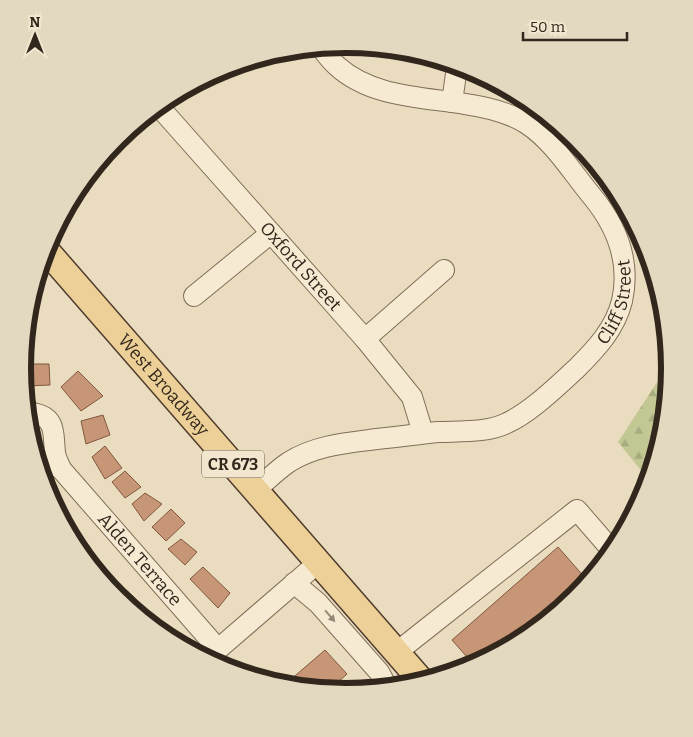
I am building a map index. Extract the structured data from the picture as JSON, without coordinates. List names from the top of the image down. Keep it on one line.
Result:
{"streets":{"main road":["West Broadway","CR 673"],"street":["Oxford Street","Cliff Street","Alden Terrace"]},"crossings":[["Oxford Street","Cliff Street"],["Cliff Street","West Broadway"]],"scale_bar":"50 m","north":"top"}
